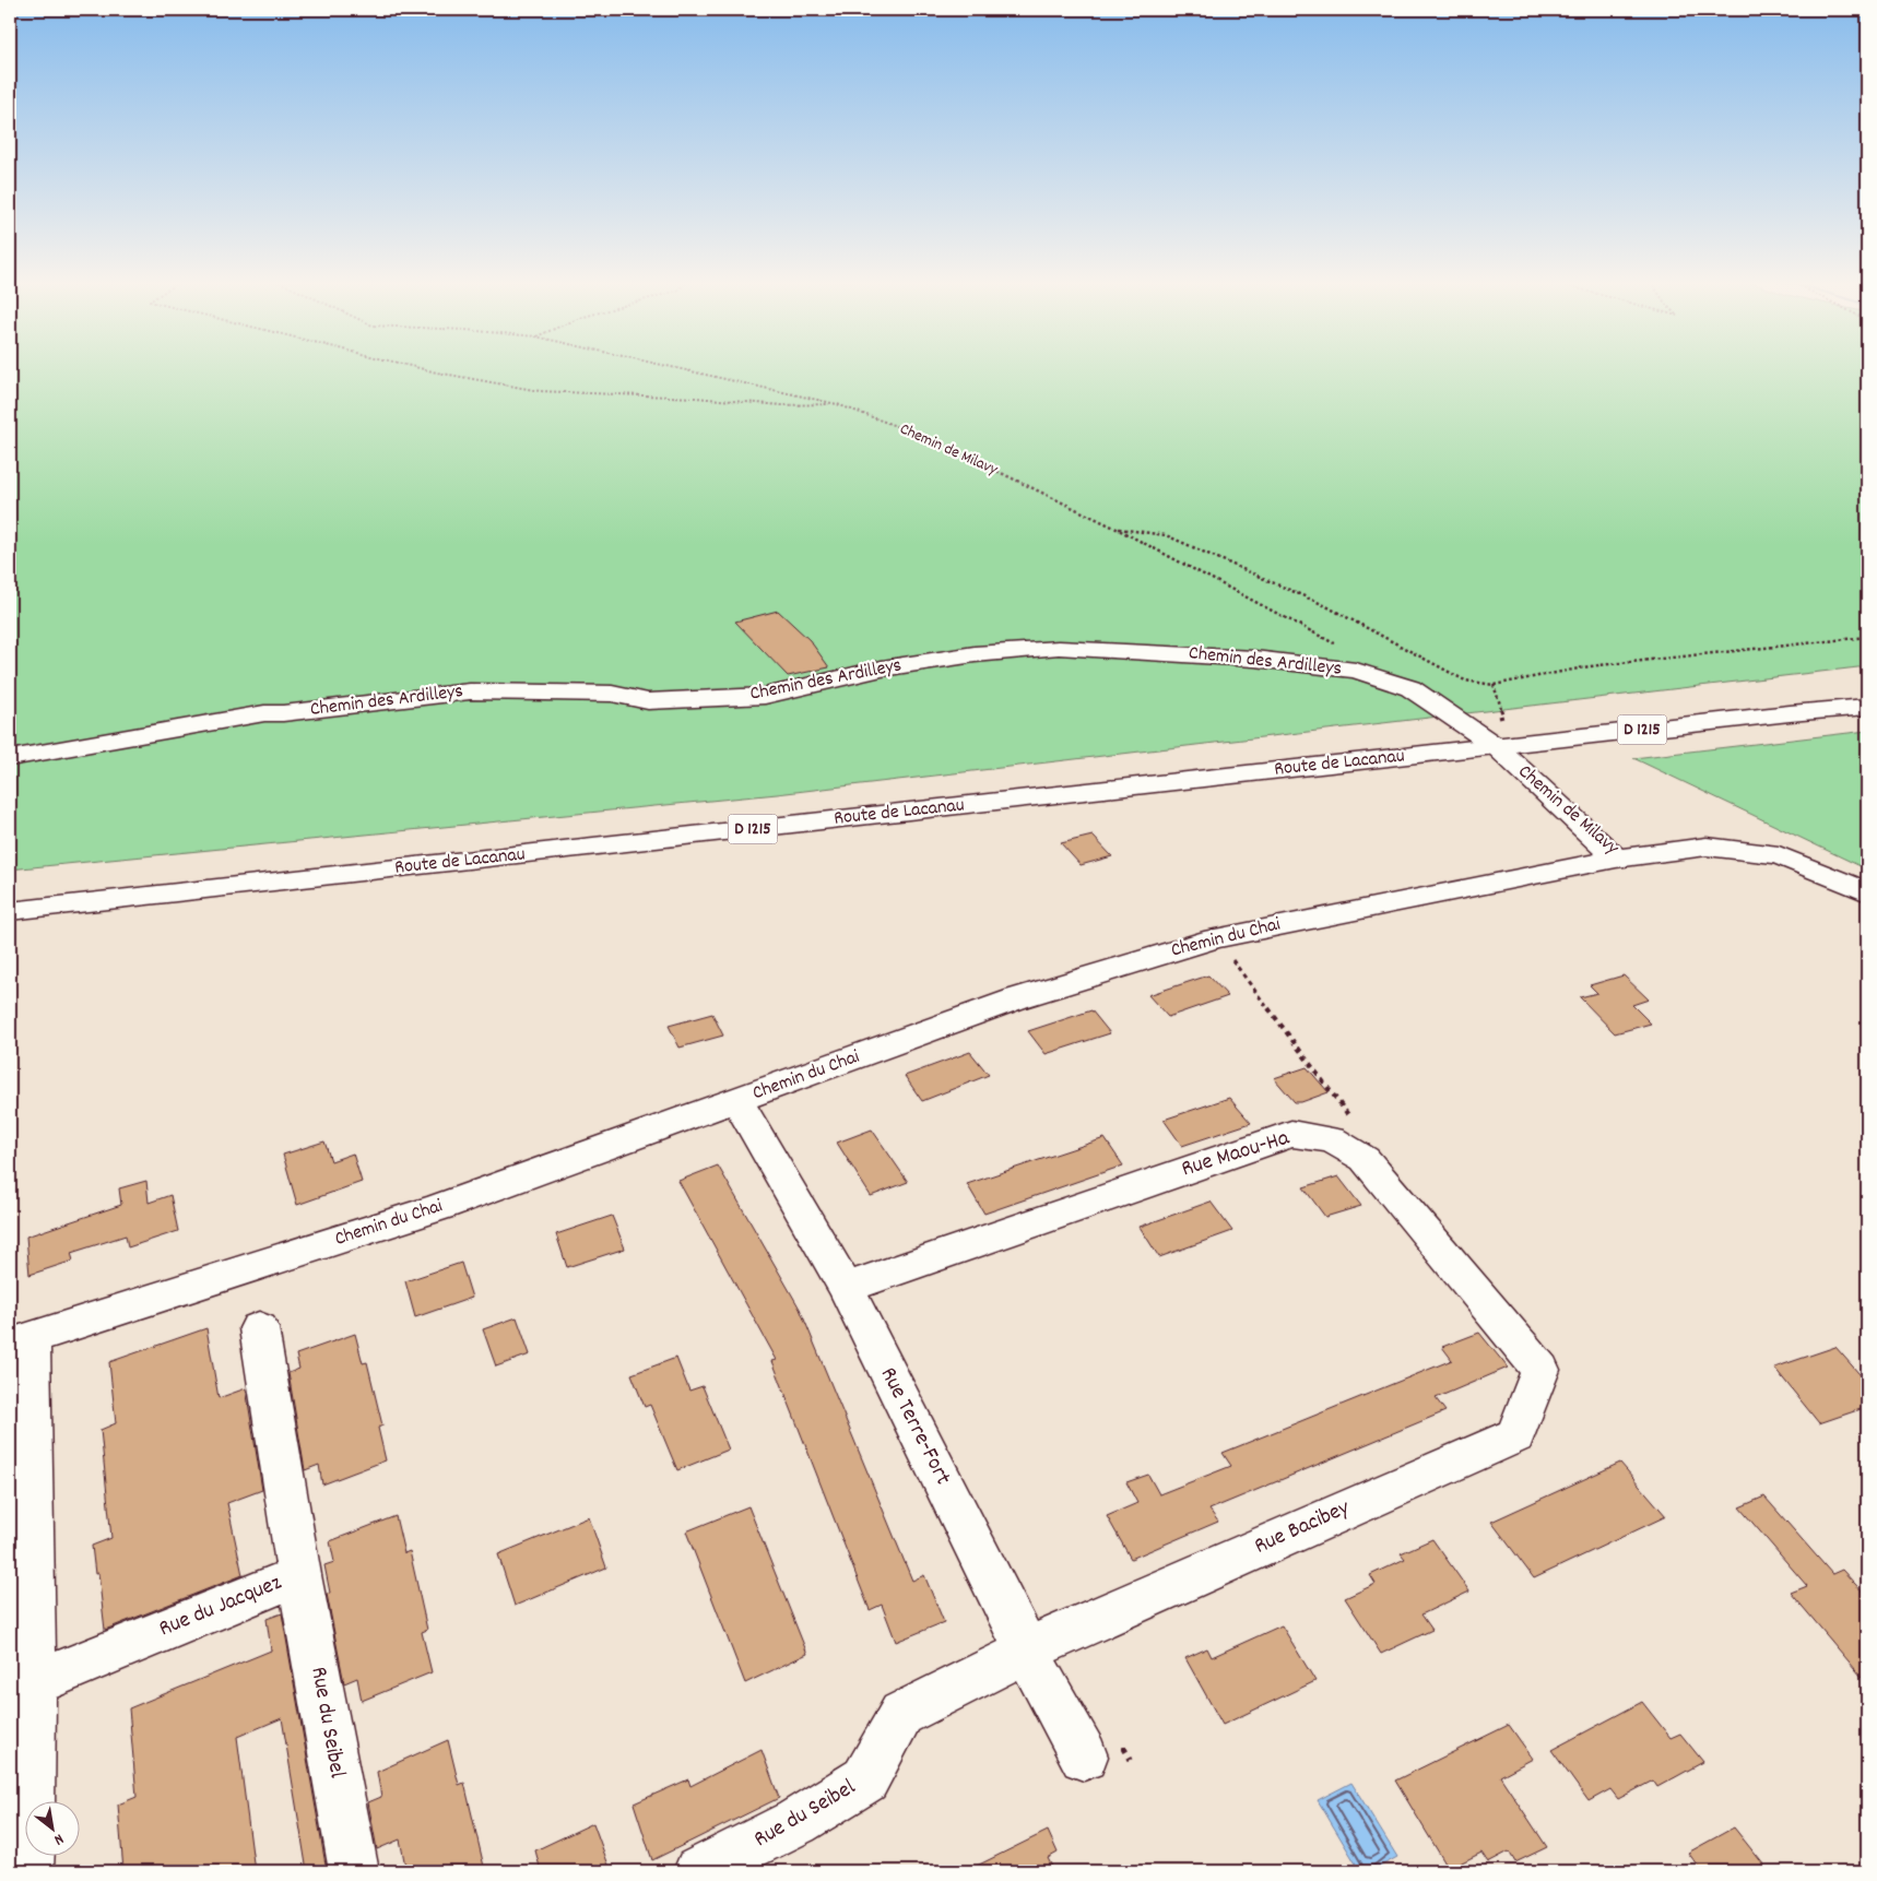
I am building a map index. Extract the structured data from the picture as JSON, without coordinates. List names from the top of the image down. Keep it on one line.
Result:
{"streets":{"street":["Chemin de Milavy","Chemin des Ardilleys","D 1215","Route de Lacanau","Chemin du Chai","Rue Maou-Ha","Rue Terre-Fort","Rue Bacibey","Rue du Jacquez","Rue du Seibel"]},"crossings":[["Chemin de Milavy","Chemin des Ardilleys"],["Chemin de Milavy","Route de Lacanau"],["Chemin de Milavy","Chemin du Chai"],["Chemin des Ardilleys","Route de Lacanau"],["Chemin du Chai","Rue Terre-Fort"],["Rue Maou-Ha","Rue Terre-Fort"],["Rue Maou-Ha","Rue Bacibey"],["Rue Terre-Fort","Rue Bacibey"],["Rue Terre-Fort","Rue du Seibel"],["Rue Bacibey","Rue du Seibel"],["Rue du Jacquez","Rue du Seibel"]],"north":"bottom right"}
